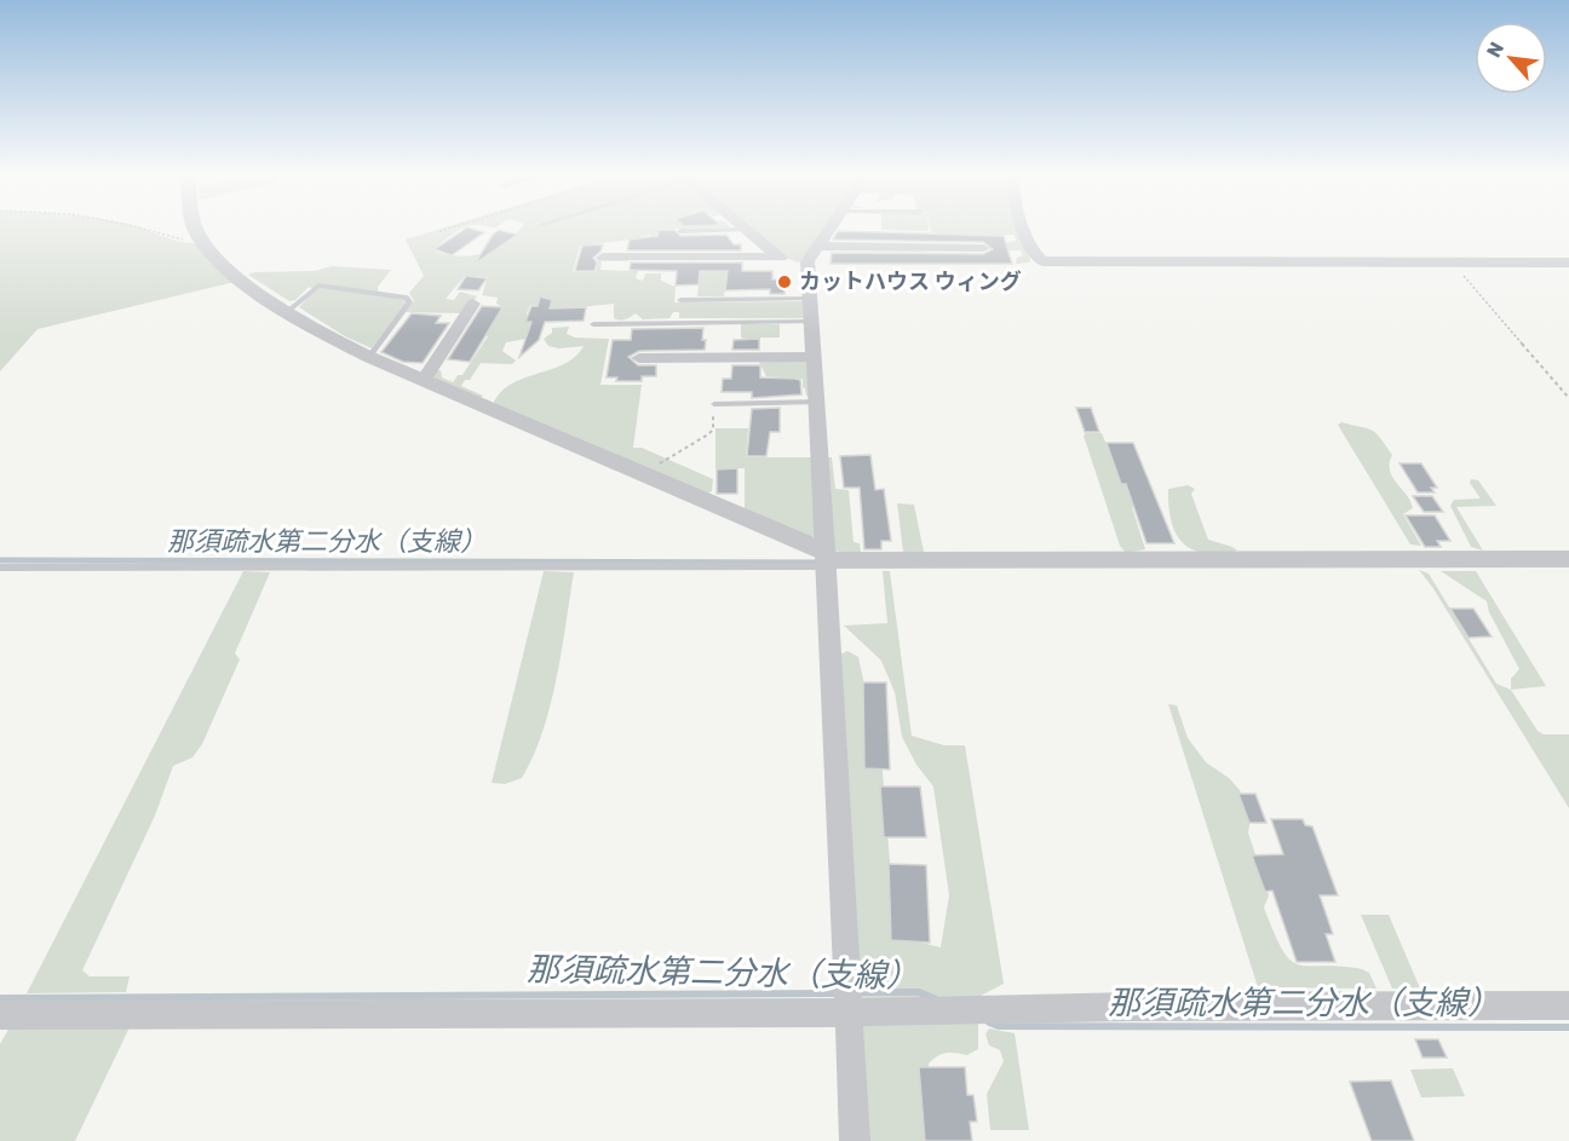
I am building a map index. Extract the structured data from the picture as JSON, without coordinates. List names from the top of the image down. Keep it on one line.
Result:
{"water":["那須疏水第二分水（支線）"],"places":["カットハウス ウィング"],"north":"top left"}
